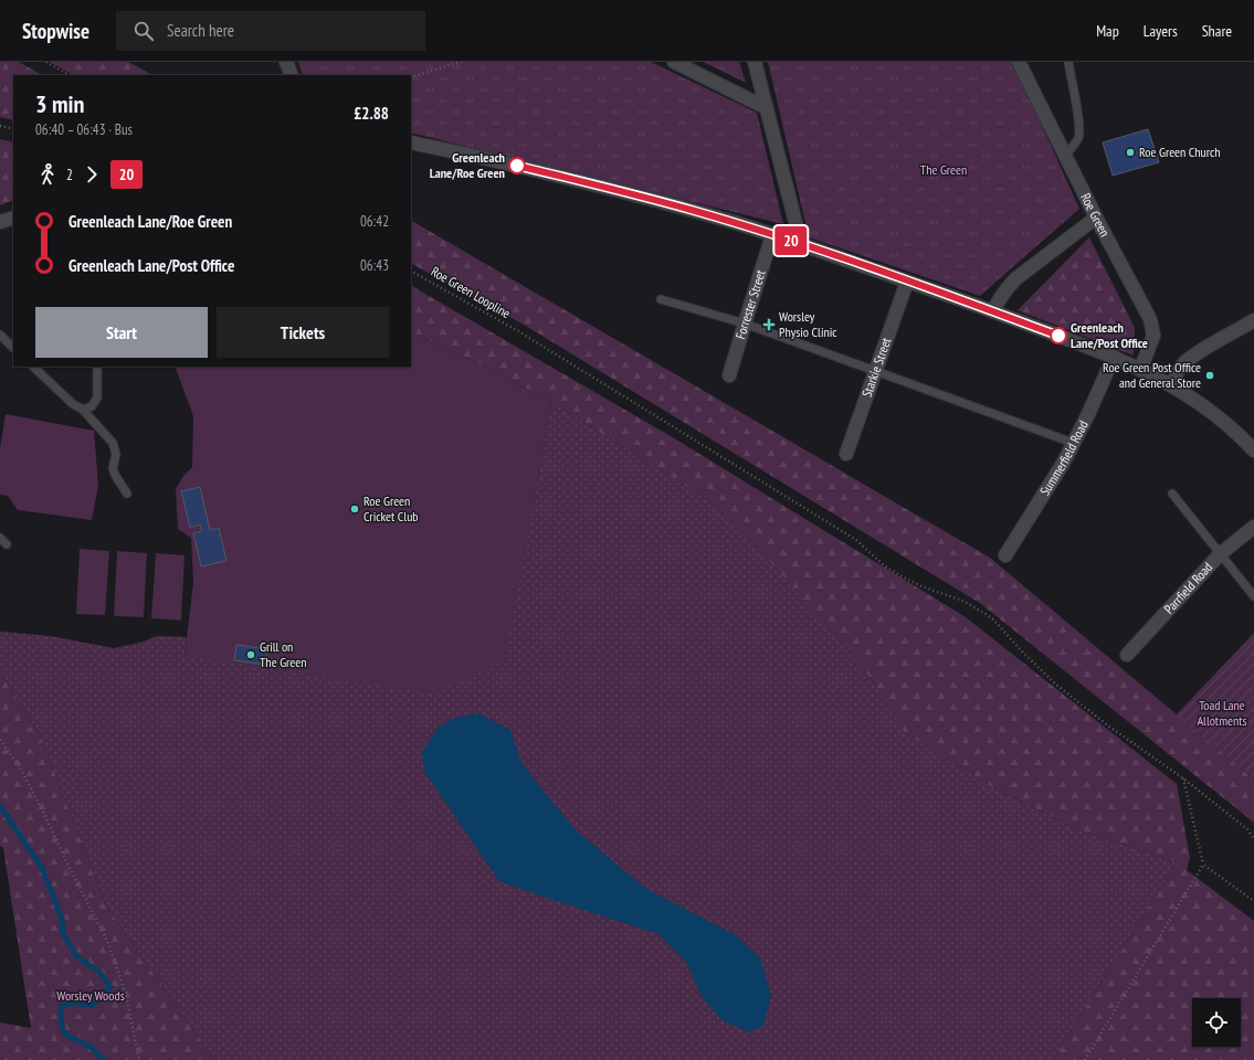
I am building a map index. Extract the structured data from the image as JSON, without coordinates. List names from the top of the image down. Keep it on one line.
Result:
{"streets":{"street":["Roe Green","Forrester Street","Starkie Street","Summerfield Road","Parrfield Road"],"path":["Roe Green Loopline"]},"parks":["The Green","Toad Lane Allotments","Worsley Woods"],"places":{"other":["Roe Green Church","Greenleach Lane/Roe Green","Greenleach Lane/Post Office","Roe Green Post Office and General Store","Roe Green Cricket Club","Grill on The Green"],"health":["Worsley Physio Clinic"]},"lines":["bus line 20"],"page":{"header":"Stopwise","search":"Search here","nav":["Map","Layers","Share"],"on_map":"20","heading":["3 min","06:40 – 06:43 · Bus","£2.88"],"legs":["2","20"],"list":[{"name":"Greenleach Lane/Roe Green","value":"06:42"},{"name":"Greenleach Lane/Post Office","value":"06:43"}],"buttons":["Start","Tickets"]}}
